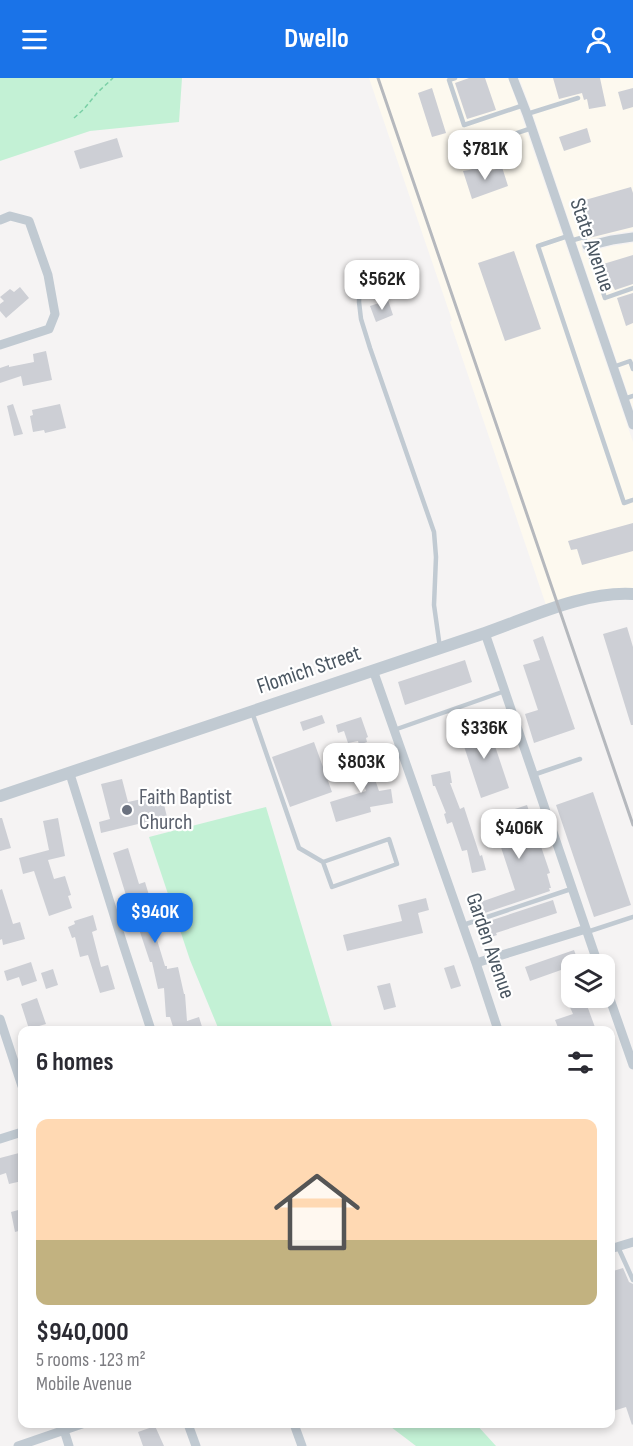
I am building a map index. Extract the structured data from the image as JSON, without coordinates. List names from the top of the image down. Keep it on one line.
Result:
{"streets":{"street":["State Avenue","Flomich Street","Garden Avenue"]},"crossings":[["Flomich Street","Garden Avenue"]],"places":["Faith Baptist Church"],"page":{"header":"Dwello","price":["$781K","$562K","$336K","$803K","$406K","$940K"],"heading":"6 homes","list":[{"name":"$940,000","note":"5 rooms · 123 m² · Mobile Avenue"}]}}
